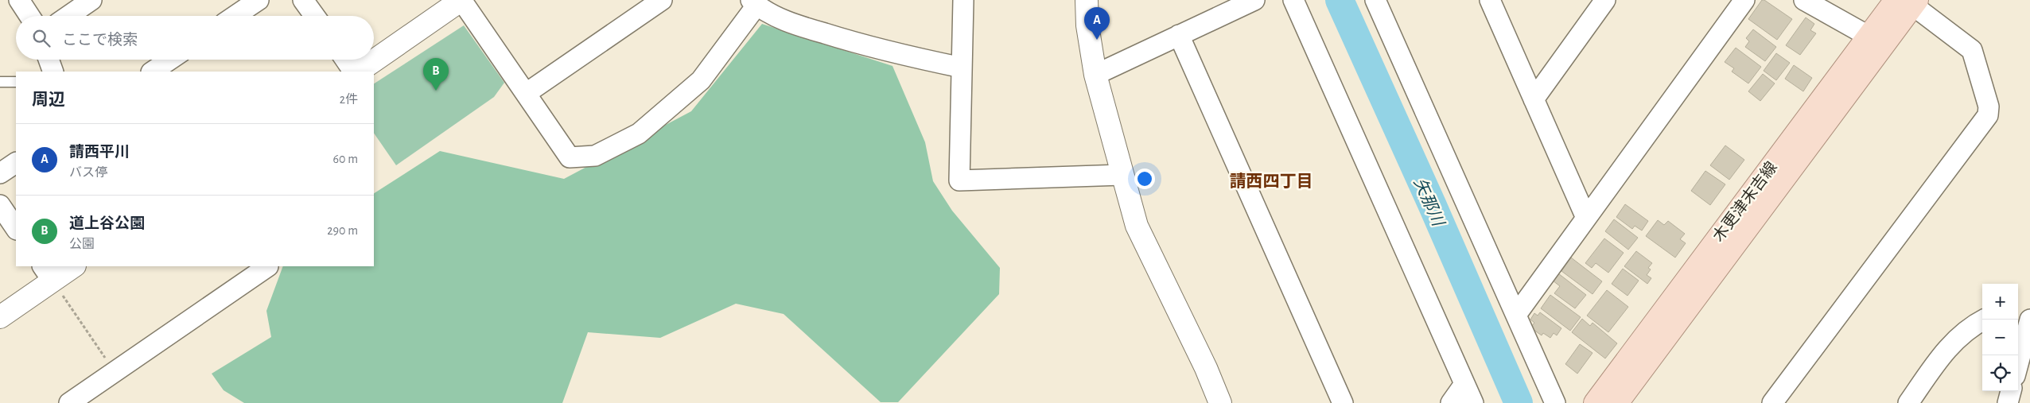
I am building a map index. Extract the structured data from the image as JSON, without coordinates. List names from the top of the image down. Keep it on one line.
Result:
{"streets":{"main road":["木更津末吉線"]},"districts":["請西四丁目"],"water":["矢那川"],"page":{"pins":["A","B"],"search":"ここで検索","heading":["周辺","2件"],"list":[{"mark":"A","name":"請西平川","note":"バス停","value":"60 m"},{"mark":"B","name":"道上谷公園","note":"公園","value":"290 m"}],"map_buttons":["+","−"]}}
